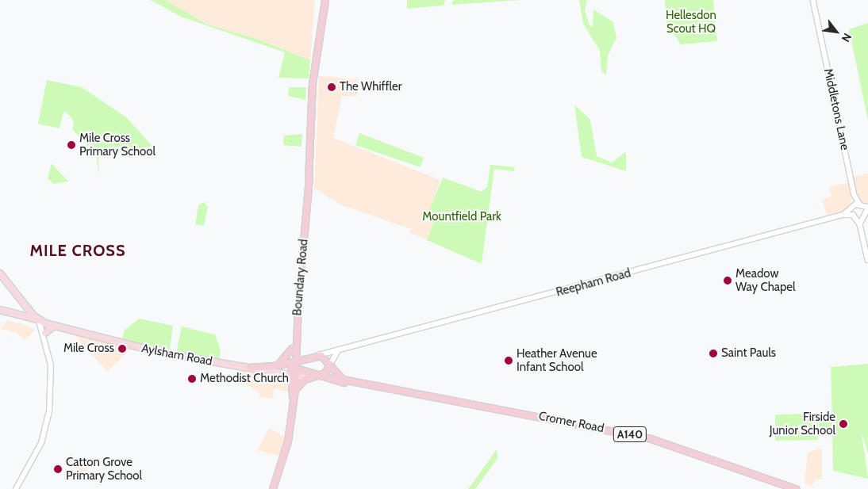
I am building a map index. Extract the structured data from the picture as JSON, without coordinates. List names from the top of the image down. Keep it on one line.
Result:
{"streets":{"highway":["Boundary Road","Reepham Road","Cromer Road","A140"],"main road":["Aylsham Road"],"street":["Middletons Lane"]},"crossings":[["Middletons Lane","Reepham Road"],["Boundary Road","Reepham Road"],["Boundary Road","Aylsham Road"],["Boundary Road","Cromer Road"],["Boundary Road","A140"],["Reepham Road","Aylsham Road"],["Reepham Road","Cromer Road"],["Reepham Road","A140"],["Aylsham Road","Cromer Road"],["Cromer Road","A140"]],"districts":["MILE CROSS"],"parks":["Hellesdon Scout HQ","Mountfield Park"],"places":["The Whiffler","Mile Cross Primary School","Meadow Way Chapel","Mile Cross","Saint Pauls","Heather Avenue Infant School","Methodist Church","Firside Junior School","Catton Grove Primary School"],"north":"bottom right"}
